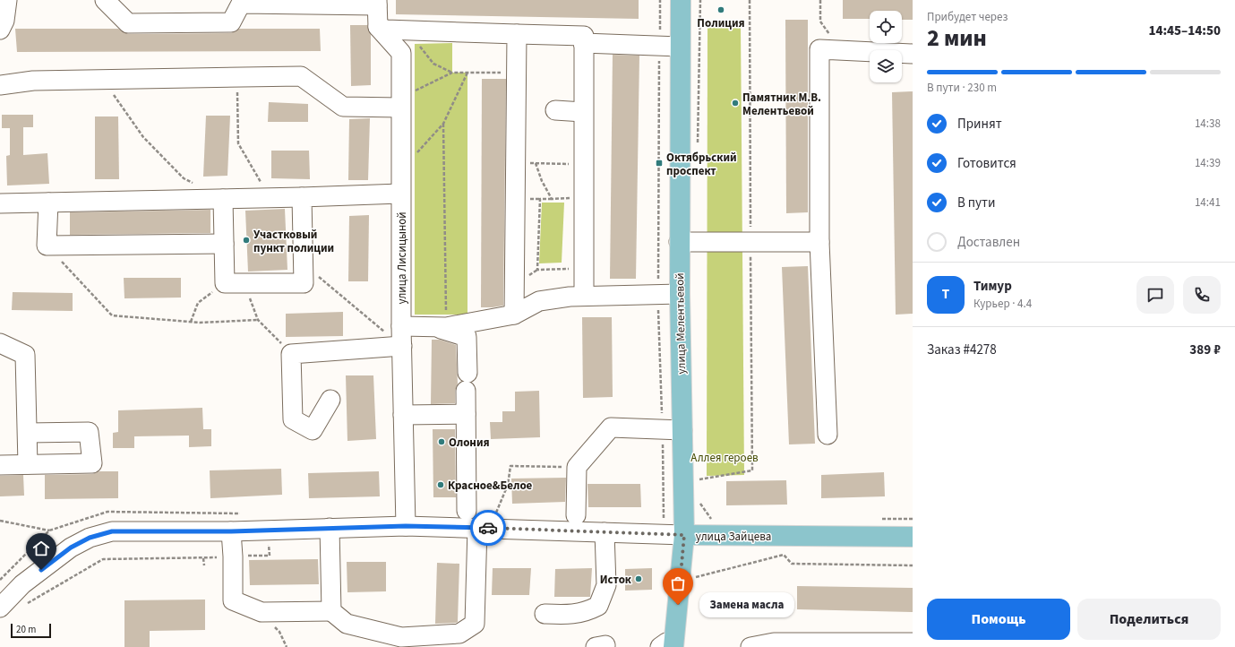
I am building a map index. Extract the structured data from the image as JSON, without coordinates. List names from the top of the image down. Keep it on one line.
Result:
{"streets":{"main road":["улица Мелентьевой","улица Зайцева"],"street":["улица Лисицыной"]},"crossings":[["улица Лисицыной","улица Зайцева"],["улица Мелентьевой","улица Зайцева"]],"parks":["Аллея героев"],"places":{"other":["Полиция","Памятник М.В. Мелентьевой","Участковый пункт полиции","Олония","Красное&Белое","Исток","Замена масла"],"transit":["Октябрьский проспект"]},"scale_bar":"20 m","page":{"heading":["2 мин","Прибудет через","14:45–14:50"],"panel":["Тимур","Курьер · 4.4","Заказ #4278","389 ₽"],"bar":"В пути · 230 m","list":[["Принят","14:38"],["Готовится","14:39"],["В пути","14:41"],"Доставлен"],"round":"Т","buttons":["Помощь","Поделиться"],"bubble":"Замена масла","scale":"20 m"}}
